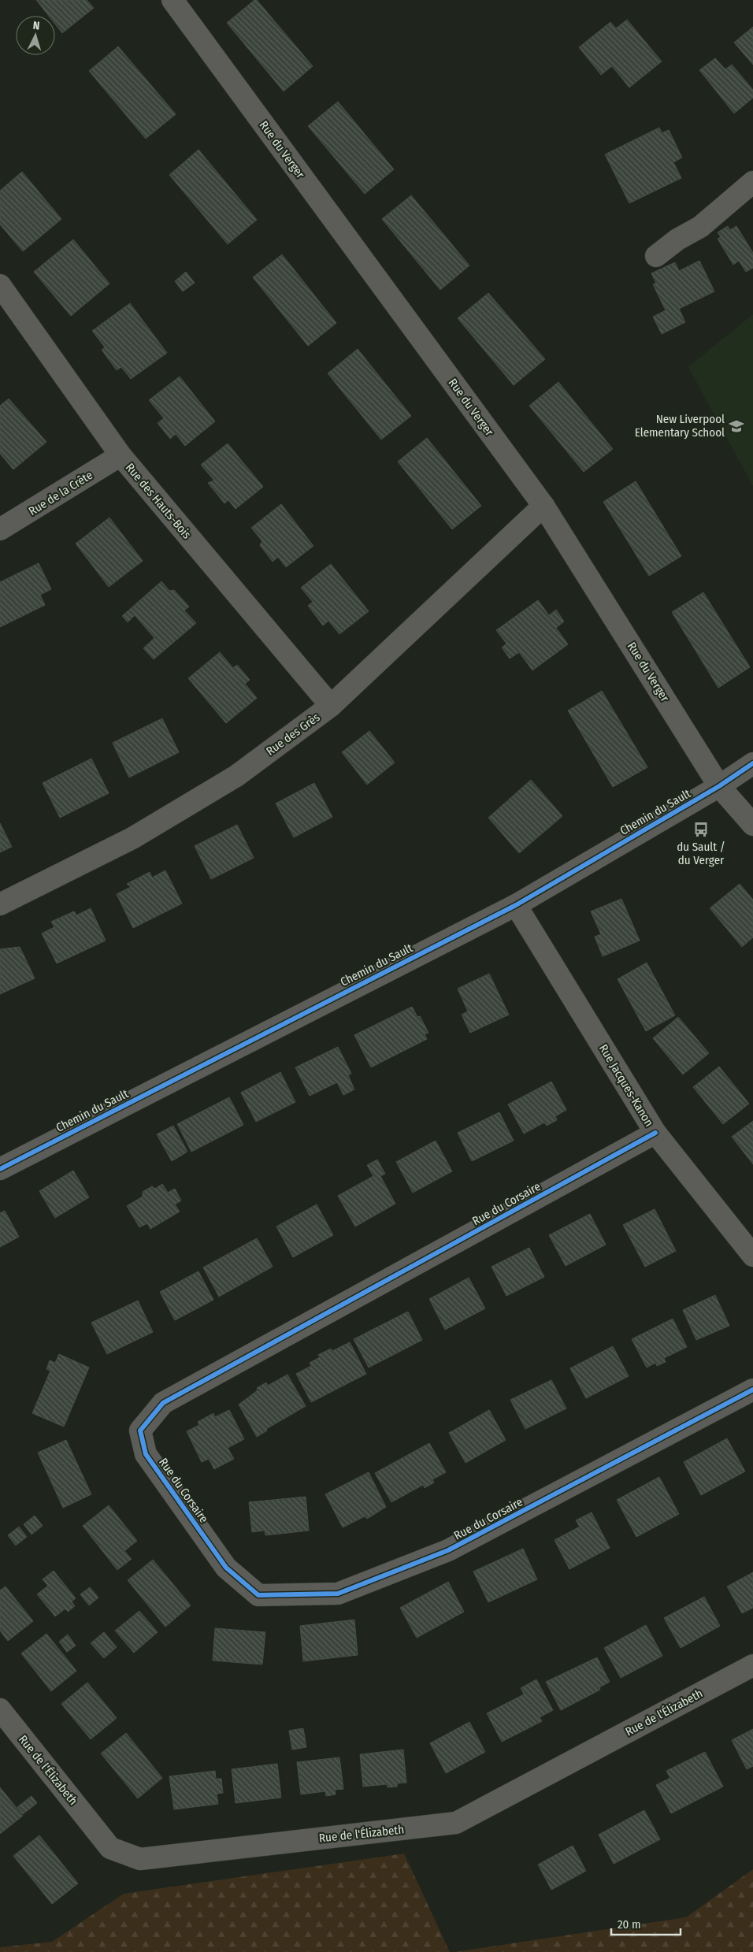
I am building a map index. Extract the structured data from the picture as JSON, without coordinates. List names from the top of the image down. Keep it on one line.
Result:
{"streets":{"street":["Rue du Verger","Rue de la Crête","Rue des Hauts-Bois","Rue des Grès","Chemin du Sault","Rue Jacques-Kanon","Rue du Corsaire","Rue de l'Élizabeth"]},"crossings":[["Rue du Verger","Rue des Grès"],["Rue du Verger","Chemin du Sault"],["Rue de la Crête","Rue des Hauts-Bois"],["Rue des Hauts-Bois","Rue des Grès"],["Chemin du Sault","Rue Jacques-Kanon"],["Rue Jacques-Kanon","Rue du Corsaire"]],"places":{"school or university":["New Liverpool Elementary School"],"bus stop":["du Sault / du Verger"]},"scale_bar":"20 m","north":"top"}
